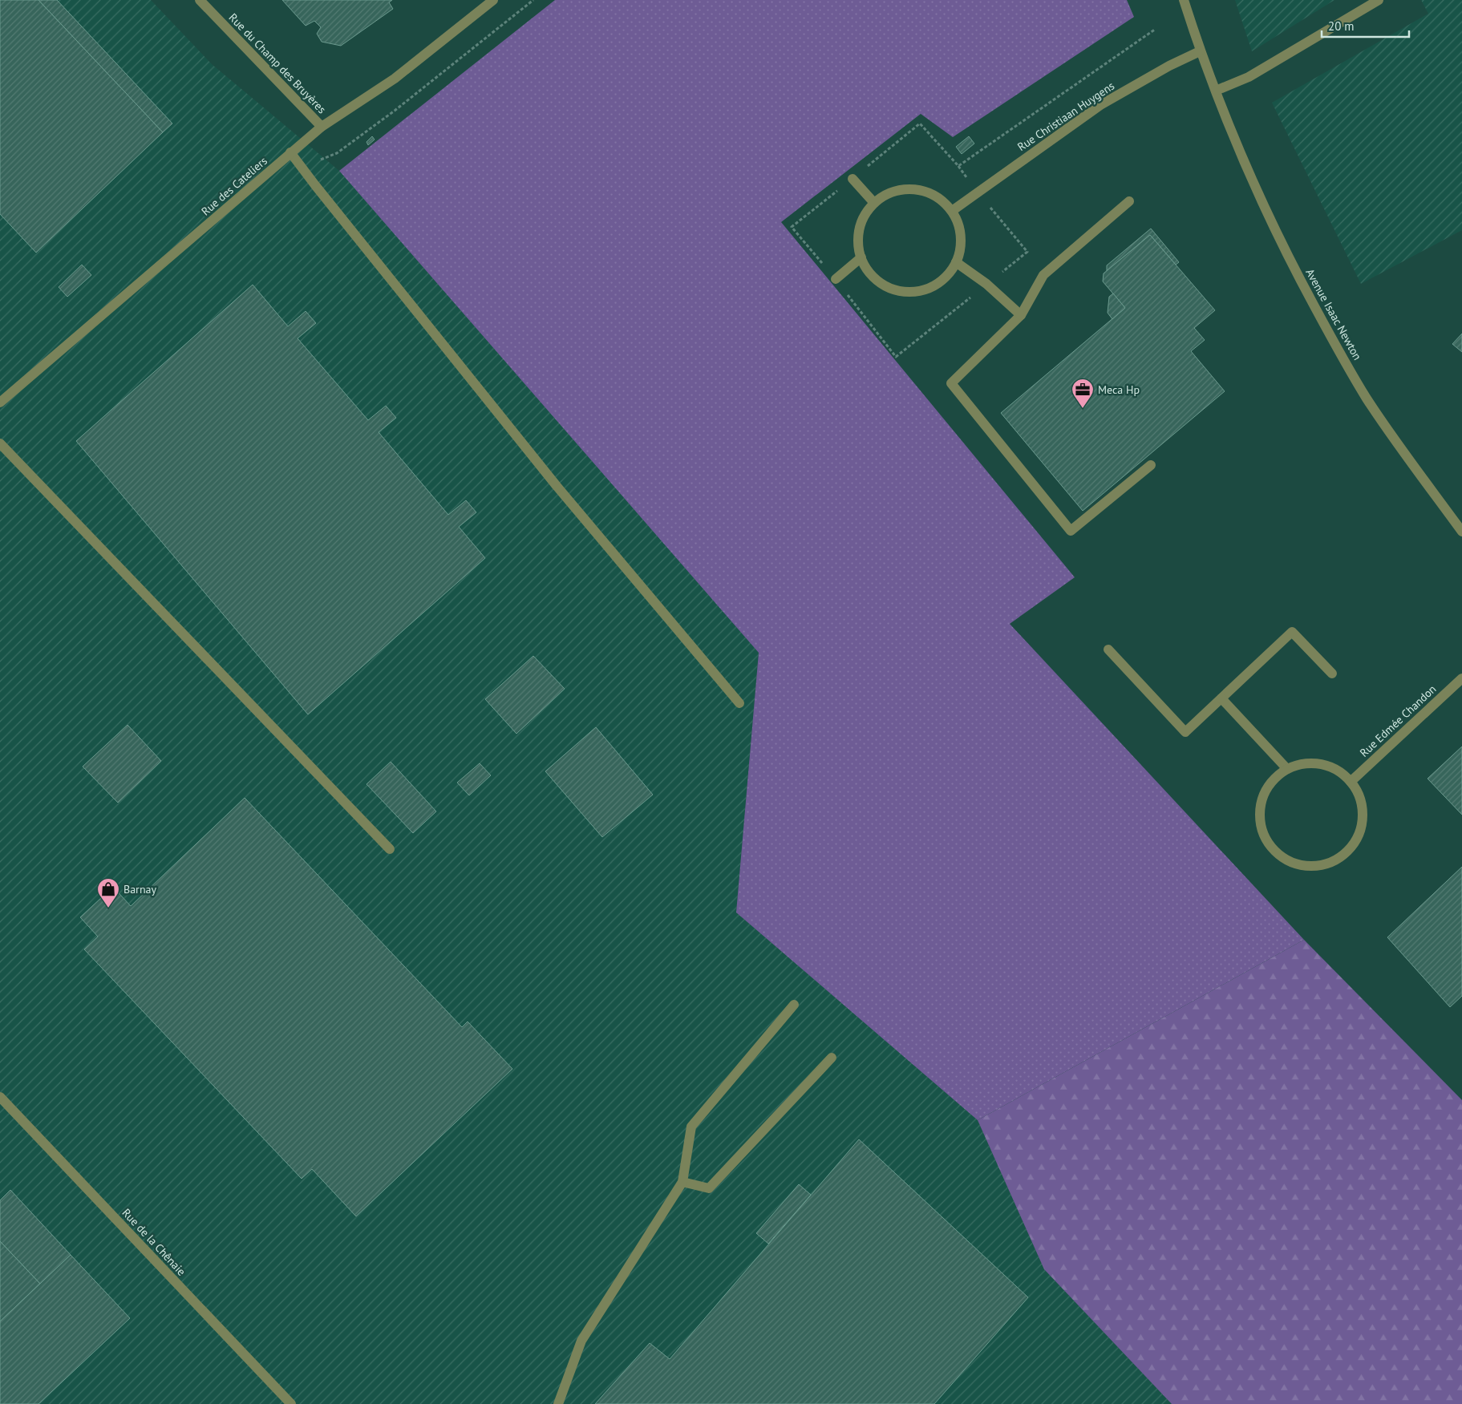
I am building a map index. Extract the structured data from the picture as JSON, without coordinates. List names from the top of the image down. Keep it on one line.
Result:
{"streets":{"street":["Rue du Champ des Bruyères","Rue Christiaan Huygens","Rue des Cateliers","Avenue Isaac Newton","Rue Edmée Chandon","Rue de la Chênaie"]},"crossings":[["Rue du Champ des Bruyères","Rue des Cateliers"],["Rue Christiaan Huygens","Avenue Isaac Newton"]],"places":{"office":["Meca Hp"],"shop":["Barnay"]},"scale_bar":"20 m"}
